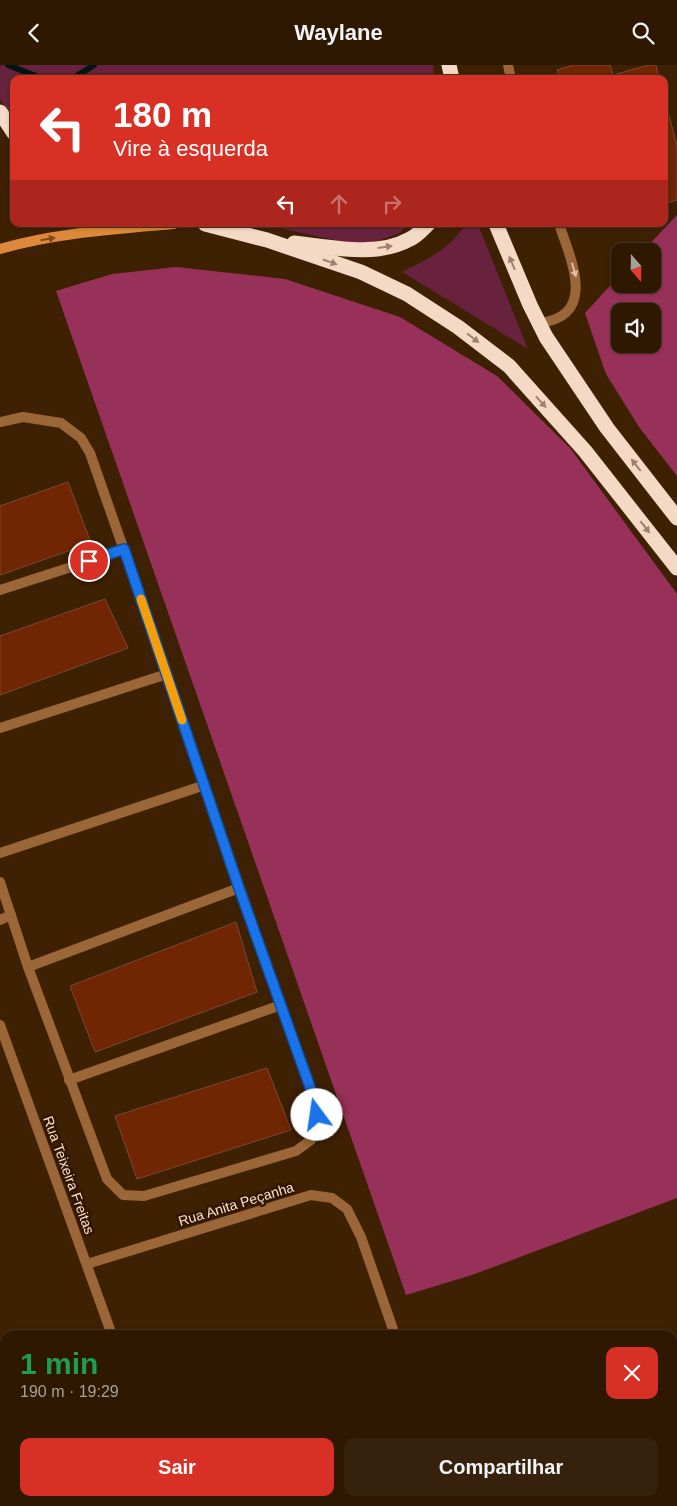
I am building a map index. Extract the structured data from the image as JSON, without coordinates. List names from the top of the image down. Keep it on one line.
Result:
{"streets":{"street":["Rua Teixeira Freitas","Rua Anita Peçanha"]},"crossings":[["Rua Teixeira Freitas","Rua Anita Peçanha"]],"north":"bottom","page":{"header":"Waylane","turn":["180 m","Vire à esquerda"],"heading":["1 min","190 m · 19:29"],"buttons":["Sair","Compartilhar"]}}
